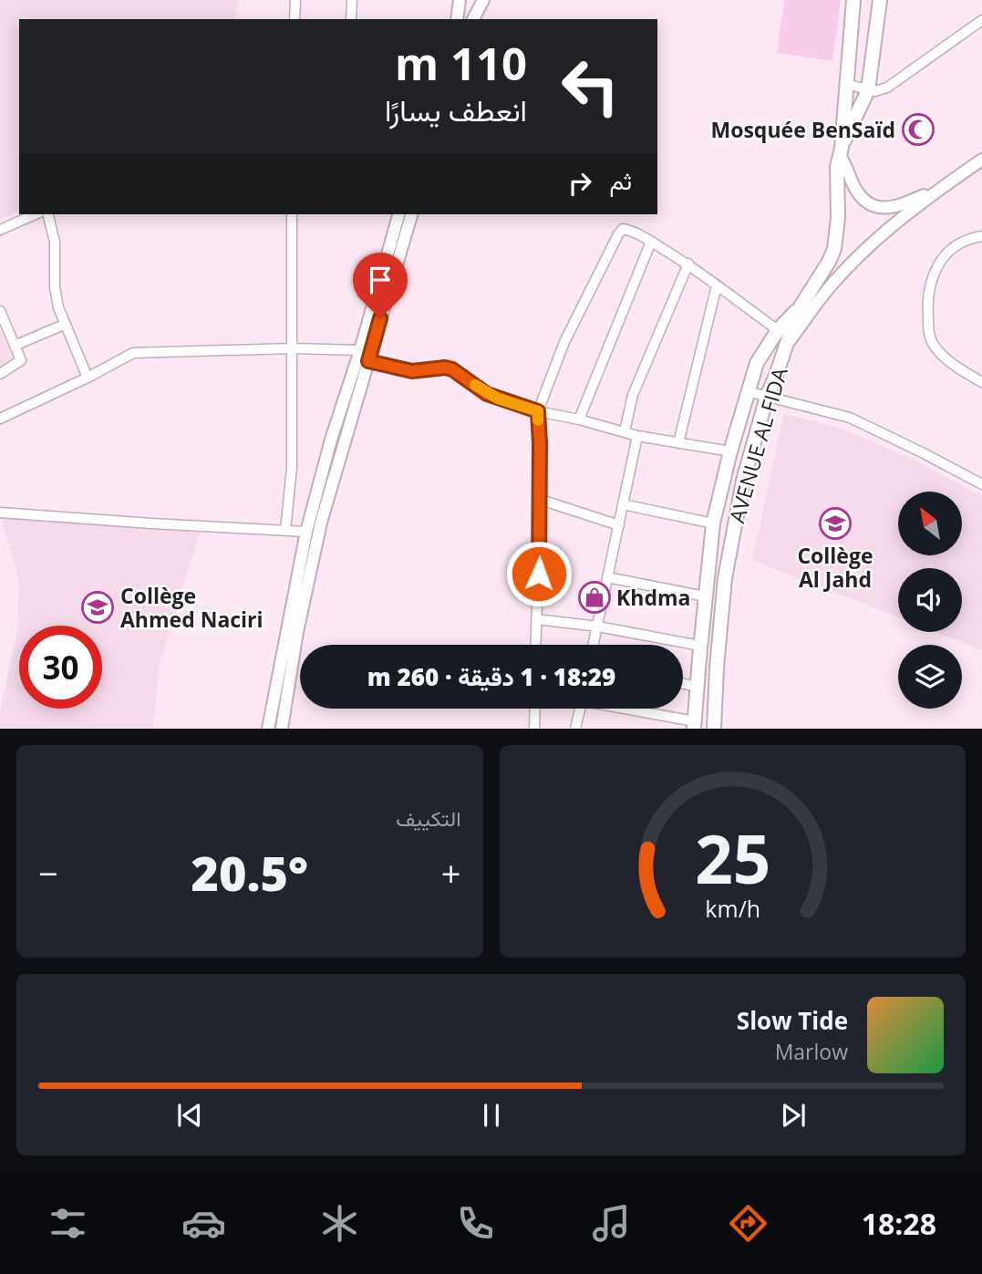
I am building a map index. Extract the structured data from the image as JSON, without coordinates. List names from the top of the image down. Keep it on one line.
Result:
{"streets":{"main road":["AVENUE AL FIDA"]},"places":{"mosque":["Mosquée BenSaïd"],"school or university":["Collège Al Jahd","Collège Ahmed Naciri"],"shop":["Khdma"]},"north":"top left","page":{"turn":["110 m","انعطف يسارًا"],"then":"ثم","limit":"30","trip":"18:29 · 1 دقيقة · 260 m","tile":"التكييف","heat":["−","20.5°","+"],"song":["Slow Tide","Marlow"],"tabs":"18:28","gauge":["25","km/h"]}}
